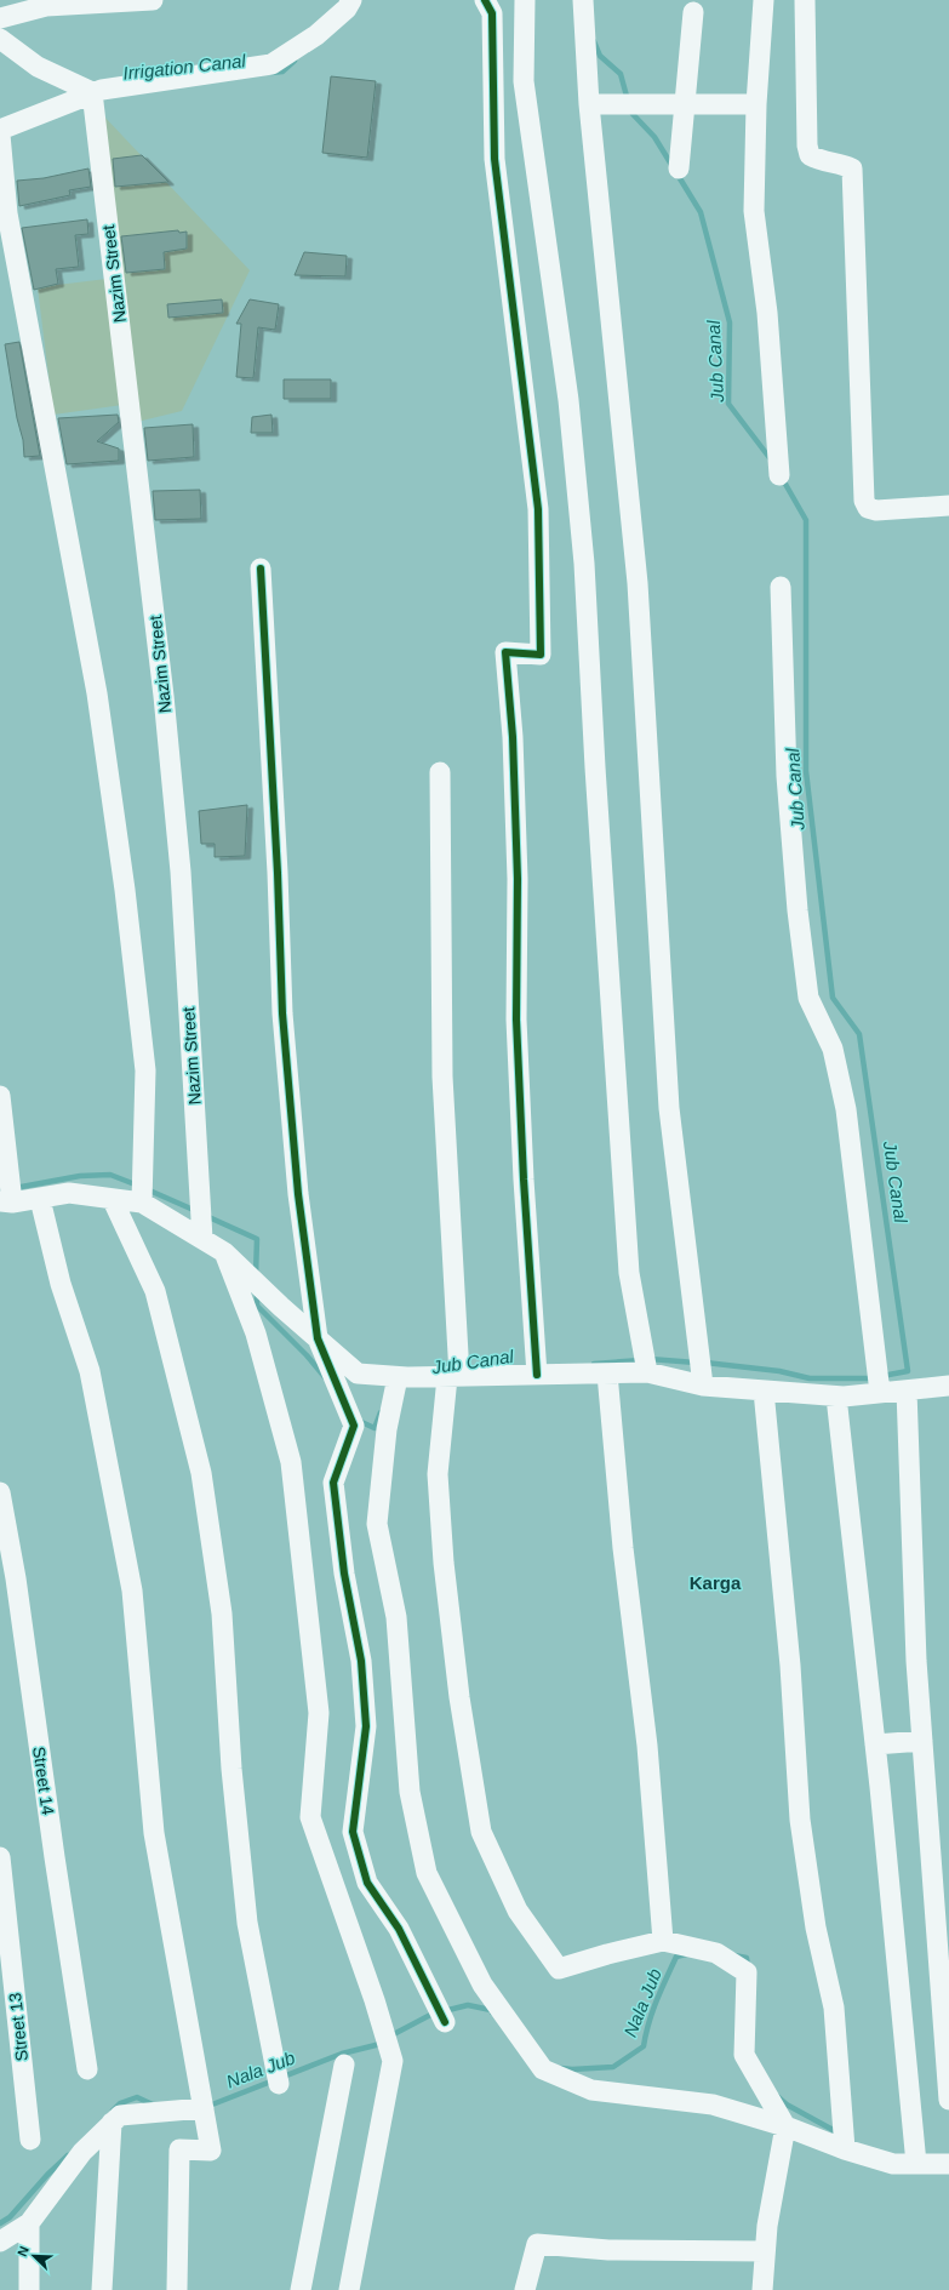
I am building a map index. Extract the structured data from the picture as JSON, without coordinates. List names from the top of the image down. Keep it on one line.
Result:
{"streets":{"street":["Nazim Street","Street 14","Street 13"]},"districts":["Karga"],"water":["Irrigation Canal","Jub Canal","Nala Jub"],"north":"top left"}
